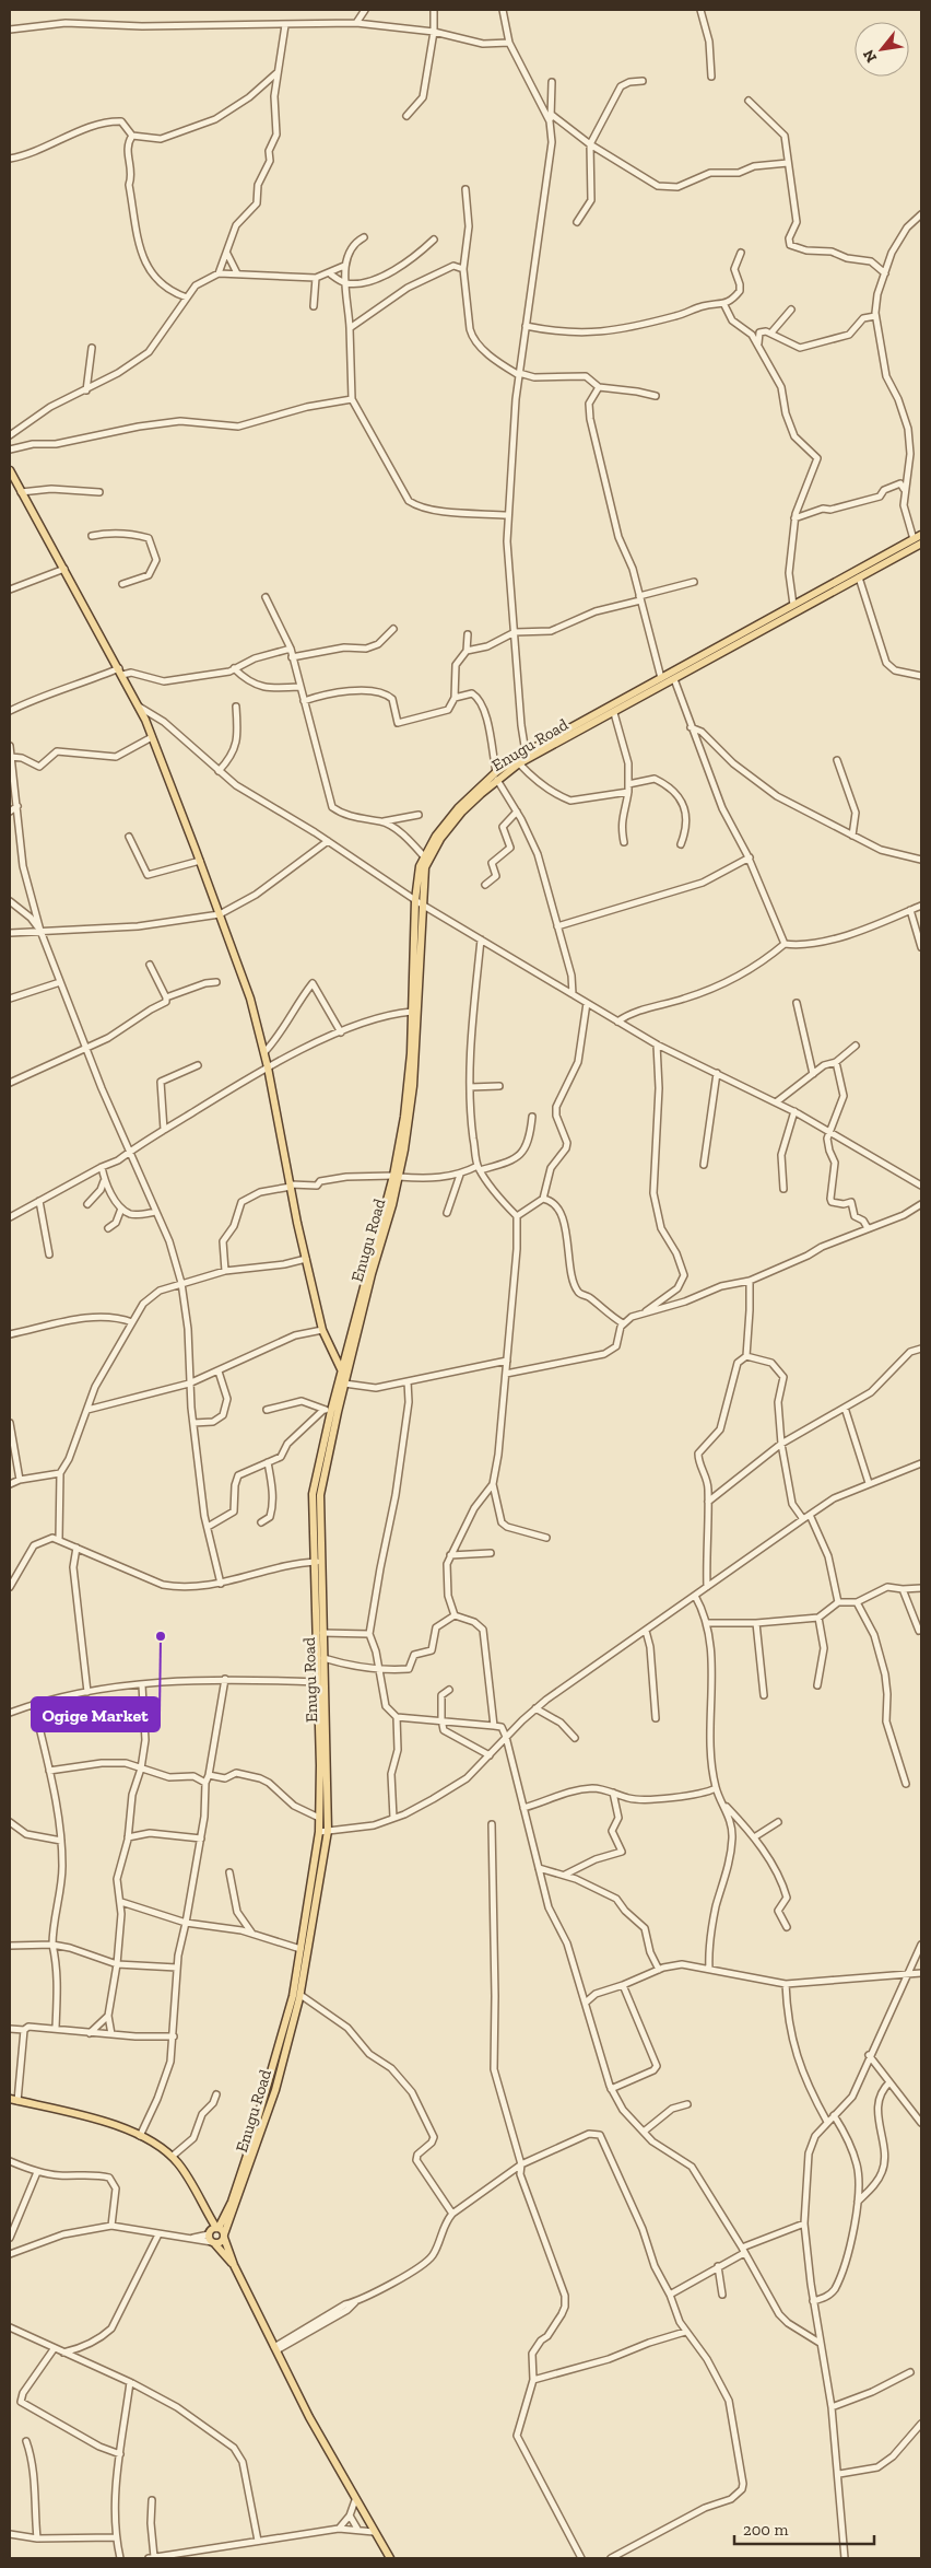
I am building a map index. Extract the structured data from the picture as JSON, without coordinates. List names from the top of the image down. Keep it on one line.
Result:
{"streets":{"main road":["Enugu Road"]},"places":["Ogige Market"],"scale_bar":"200 m","north":"bottom left"}
